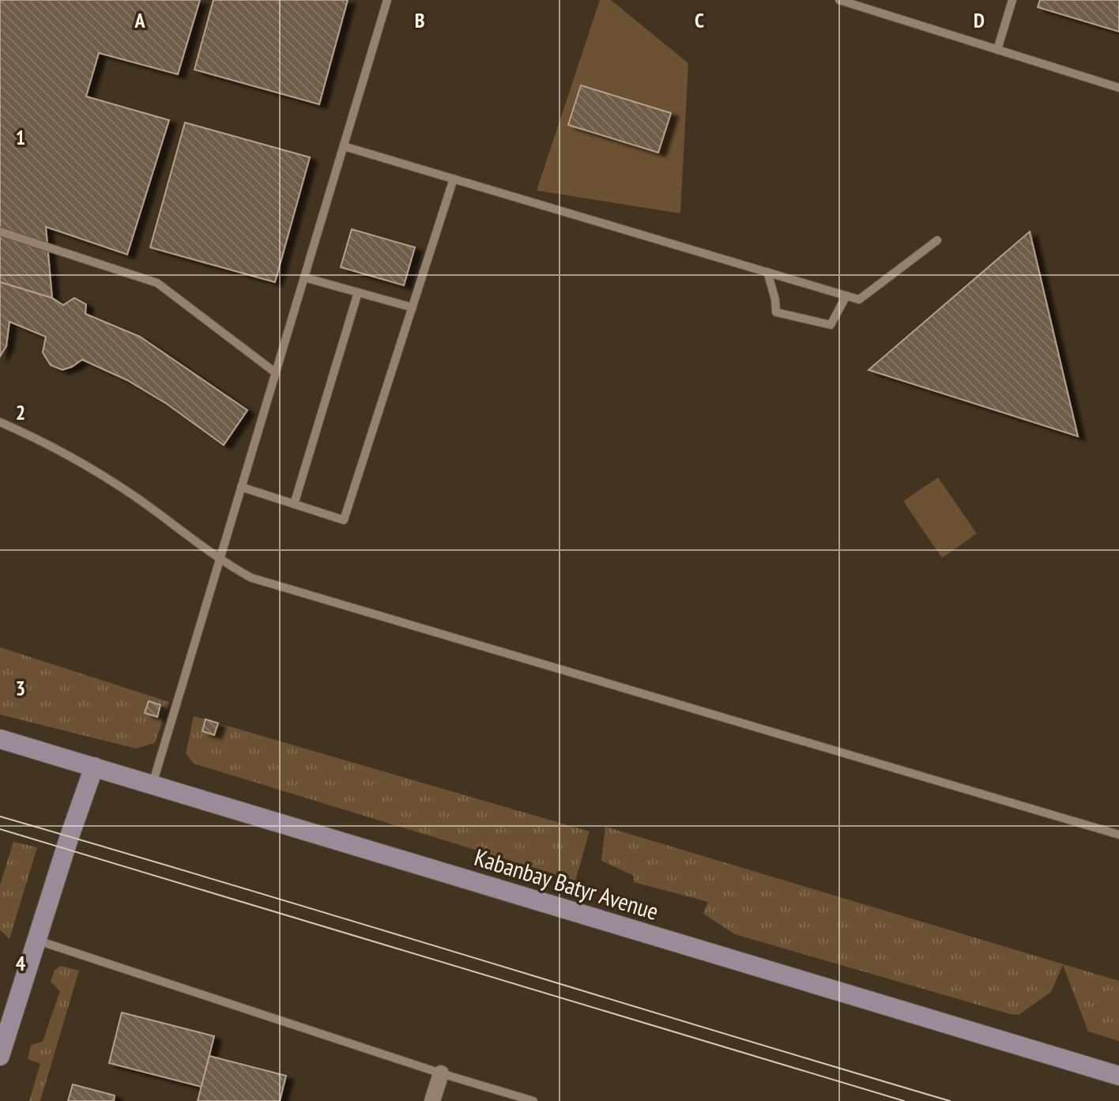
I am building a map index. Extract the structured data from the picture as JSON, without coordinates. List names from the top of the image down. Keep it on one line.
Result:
{"streets":{"main road":["Kabanbay Batyr Avenue"]},"grid":{"columns":["A","B","C","D"],"rows":["1","2","3","4"]}}
